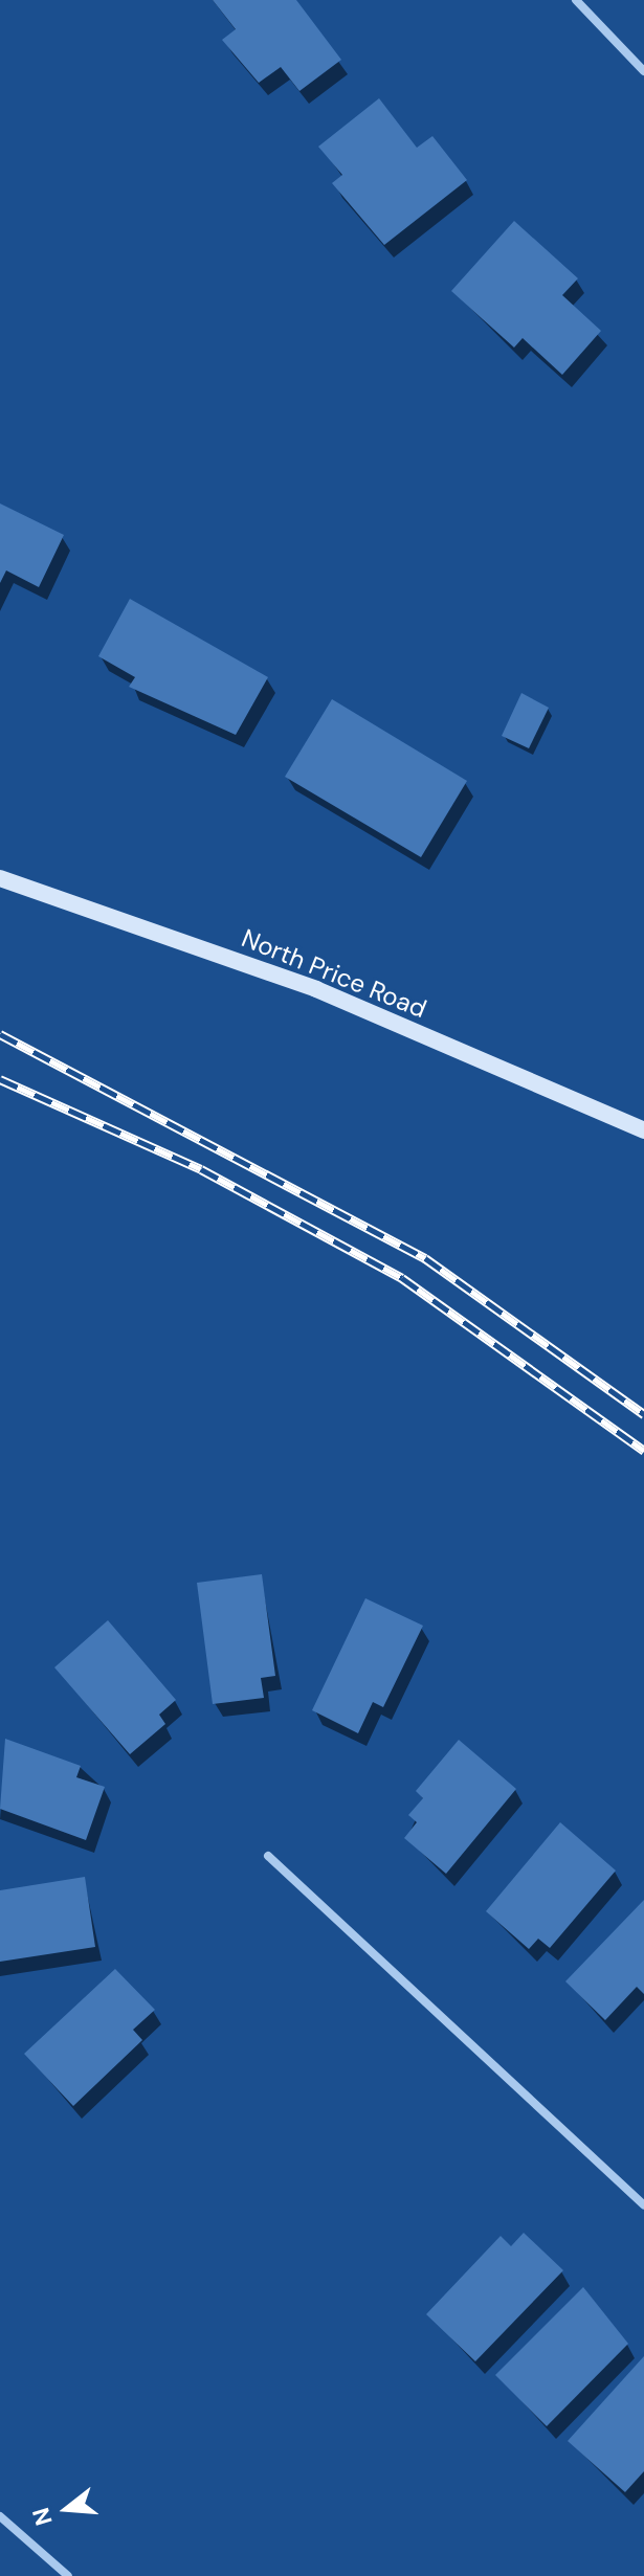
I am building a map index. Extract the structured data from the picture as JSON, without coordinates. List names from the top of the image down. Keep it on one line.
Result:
{"streets":{"street":["North Price Road"]},"north":"left"}
